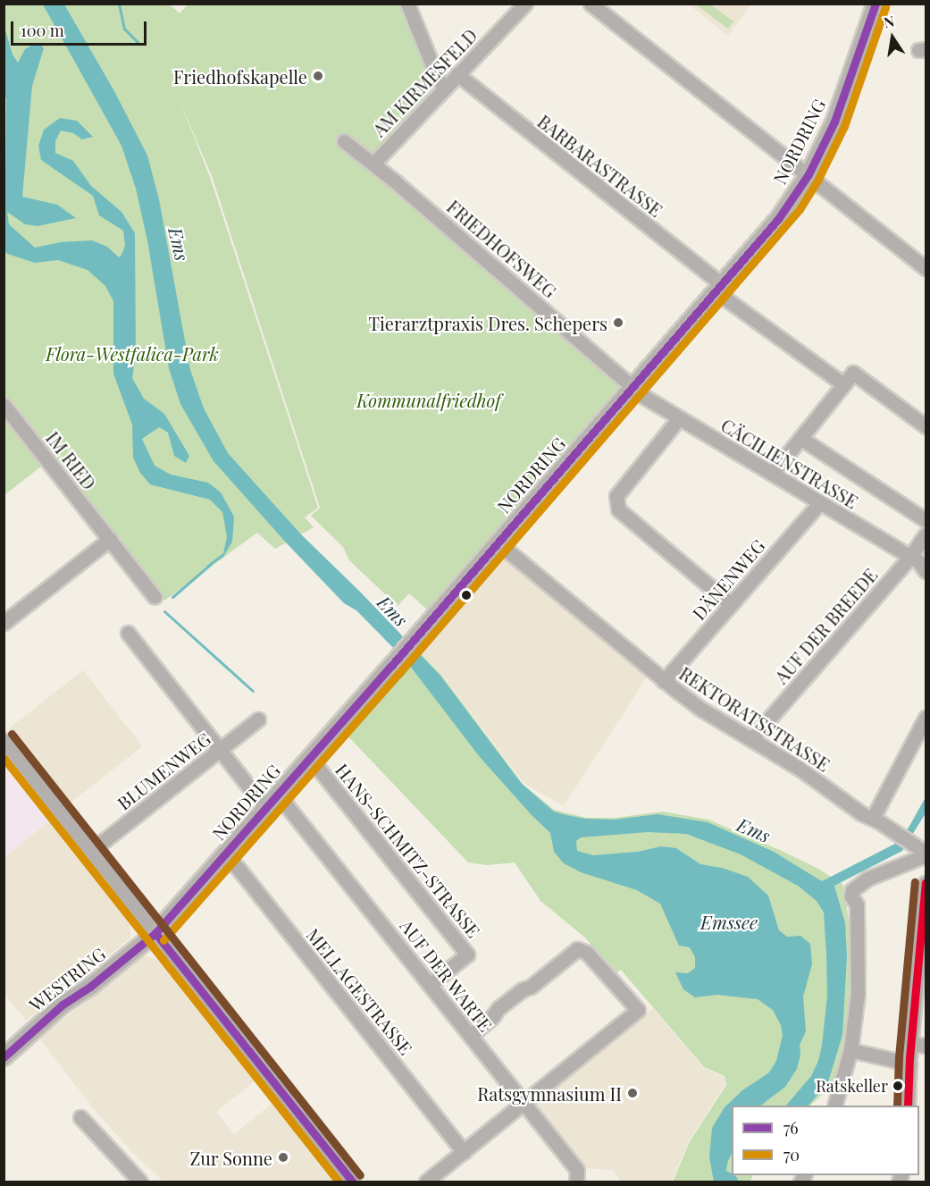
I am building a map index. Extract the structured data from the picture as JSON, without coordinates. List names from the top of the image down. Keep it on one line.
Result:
{"streets":{"main road":["NORDRING","WESTRING"],"street":["AM KIRMESFELD","BARBARASTRASSE","FRIEDHOFSWEG","IM RIED","CÄCILIENSTRASSE","DÄNENWEG","AUF DER BREEDE","REKTORATSSTRASSE","BLUMENWEG","HANS-SCHMITZ-STRASSE","AUF DER WARTE","MELLAGESTRASSE"]},"crossings":[["AM KIRMESFELD","BARBARASTRASSE"],["AM KIRMESFELD","FRIEDHOFSWEG"],["NORDRING","BARBARASTRASSE"],["NORDRING","FRIEDHOFSWEG"],["NORDRING","CÄCILIENSTRASSE"],["NORDRING","REKTORATSSTRASSE"],["NORDRING","HANS-SCHMITZ-STRASSE"],["NORDRING","AUF DER WARTE"],["NORDRING","WESTRING"],["NORDRING","MELLAGESTRASSE"],["FRIEDHOFSWEG","CÄCILIENSTRASSE"],["CÄCILIENSTRASSE","DÄNENWEG"],["CÄCILIENSTRASSE","AUF DER BREEDE"],["DÄNENWEG","REKTORATSSTRASSE"],["AUF DER BREEDE","REKTORATSSTRASSE"],["HANS-SCHMITZ-STRASSE","AUF DER WARTE"]],"water":["Ems","Emssee"],"parks":["Flora-Westfalica-Park","Kommunalfriedhof"],"places":["Friedhofskapelle","Tierarztpraxis Dres. Schepers","Ratskeller","Ratsgymnasium II","Zur Sonne"],"lines":["transit line 76","transit line 70"],"legend":["76","70"],"scale_bar":"100 m","north":"top"}
